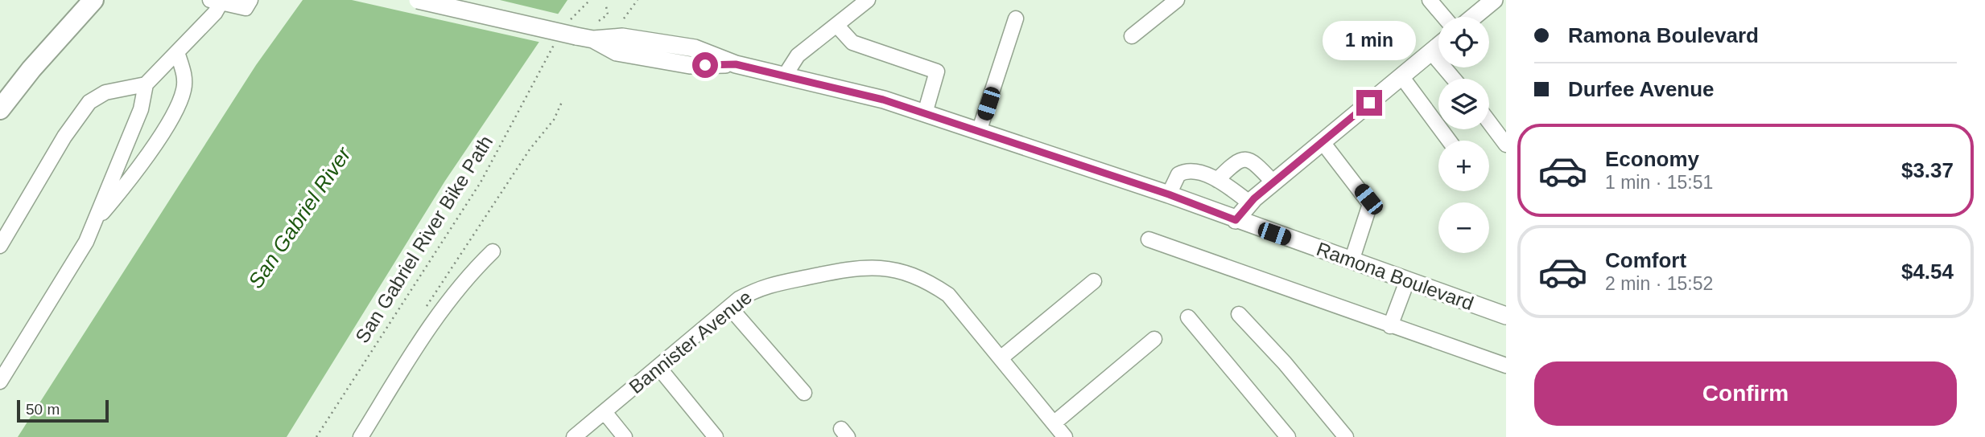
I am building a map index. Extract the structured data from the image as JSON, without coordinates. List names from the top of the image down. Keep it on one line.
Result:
{"streets":{"main road":["Ramona Boulevard"],"street":["Bannister Avenue"],"path":["San Gabriel River Bike Path"]},"water":["San Gabriel River"],"scale_bar":"50 m","page":{"banner":["Ramona Boulevard","Durfee Avenue"],"map_buttons":["+","−"],"bubble":"1 min","list":[{"name":"Economy","note":"1 min · 15:51","value":"$3.37"},{"name":"Comfort","note":"2 min · 15:52","value":"$4.54"}],"buttons":"Confirm","scale":"50 m"}}
